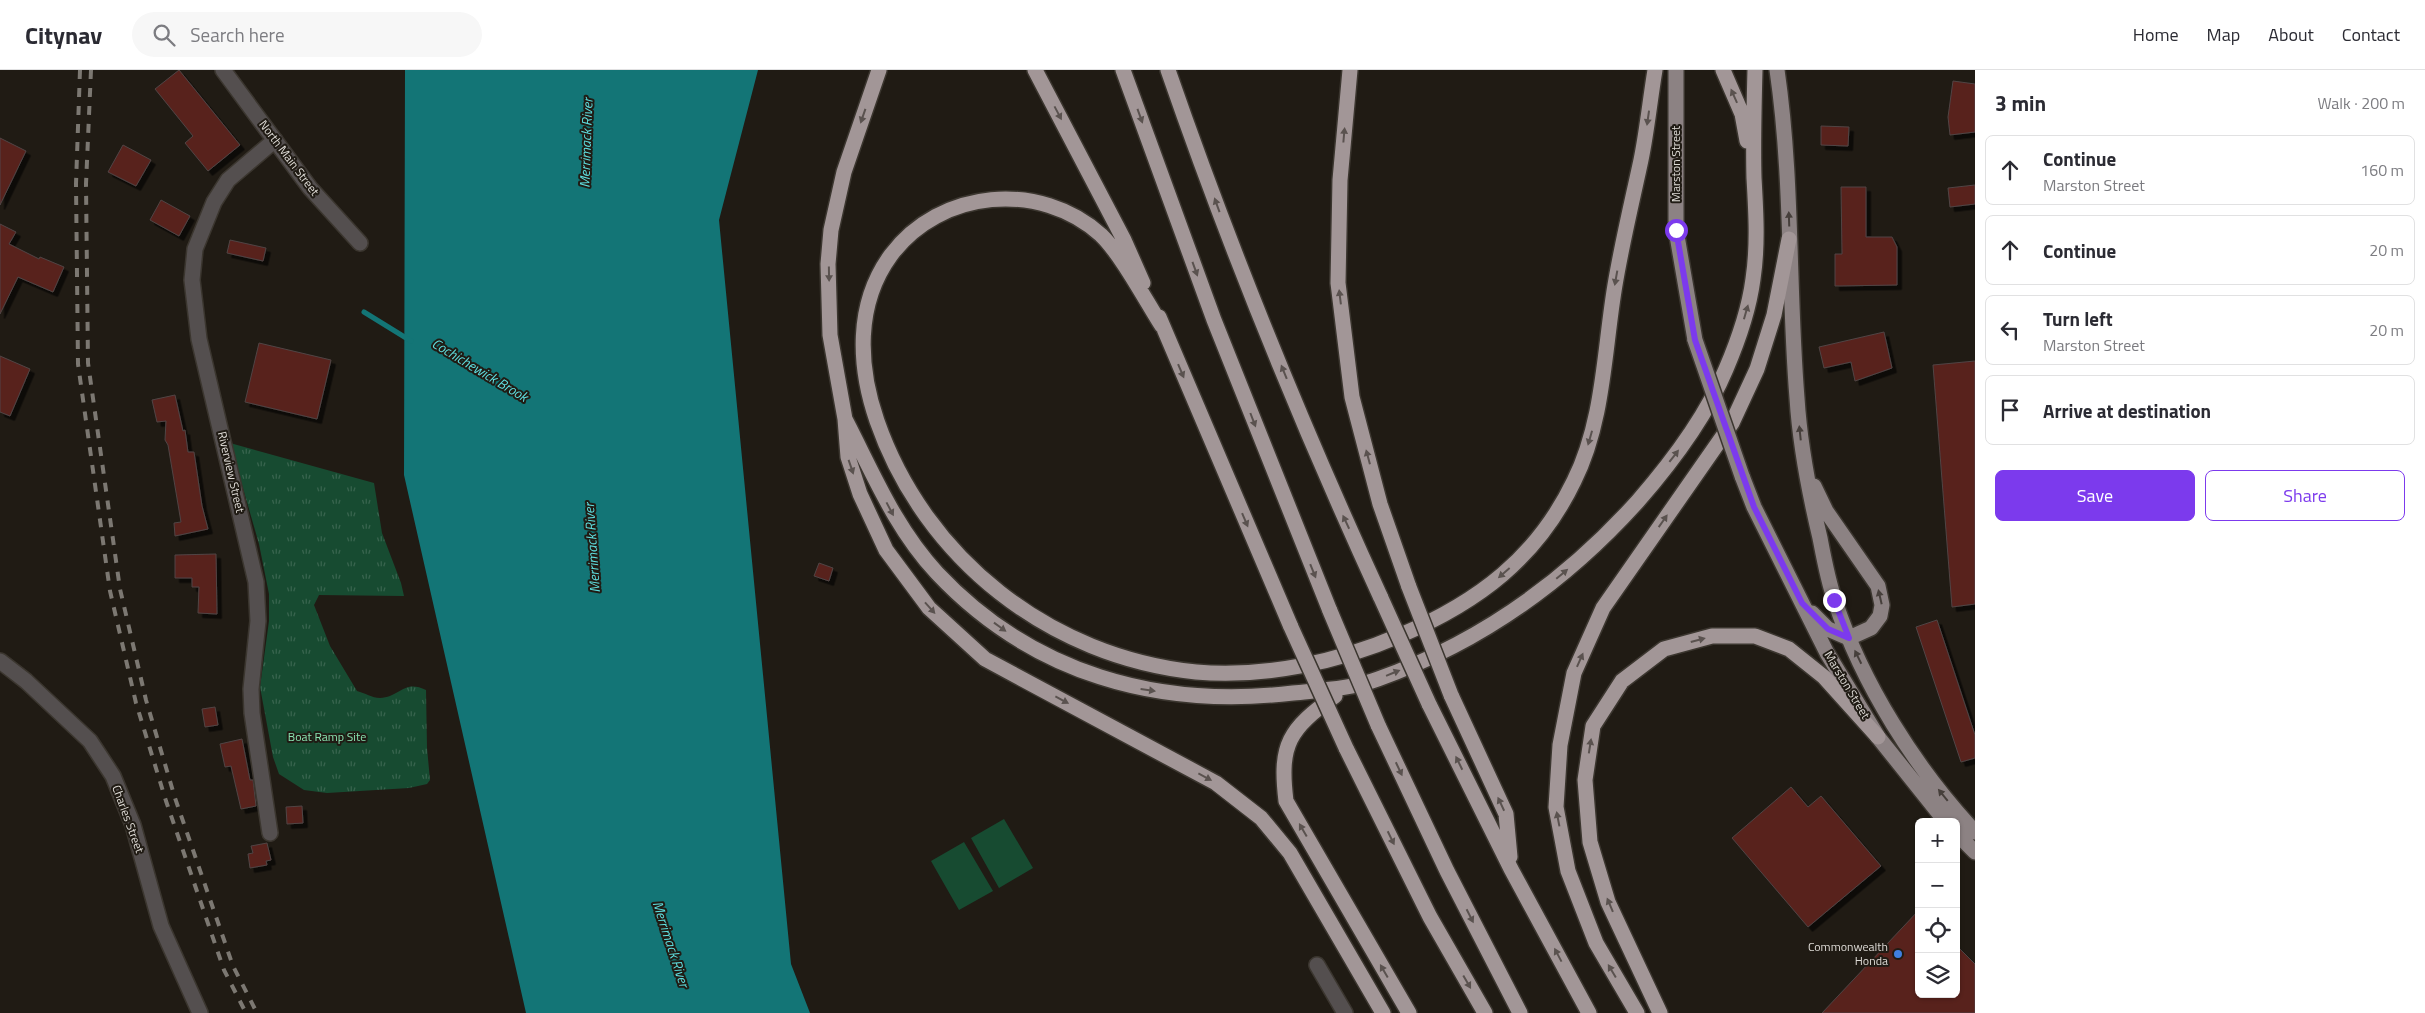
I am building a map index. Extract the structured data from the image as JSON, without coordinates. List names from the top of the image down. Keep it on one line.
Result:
{"streets":{"main road":["Marston Street"],"street":["North Main Street","Riverview Street","Charles Street"]},"crossings":[["North Main Street","Riverview Street"]],"water":["Merrimack River","Cochichewick Brook"],"parks":["Boat Ramp Site"],"places":["Commonwealth Honda"],"page":{"header":"Citynav","search":"Search here","nav":["Home","Map","About","Contact"],"heading":["3 min","Walk · 200 m"],"list":[["Continue","Marston Street","160 m"],["Continue","20 m"],["Turn left","Marston Street","20 m"],"Arrive at destination"],"buttons":["Save","Share"],"map_buttons":["+","−"]}}
